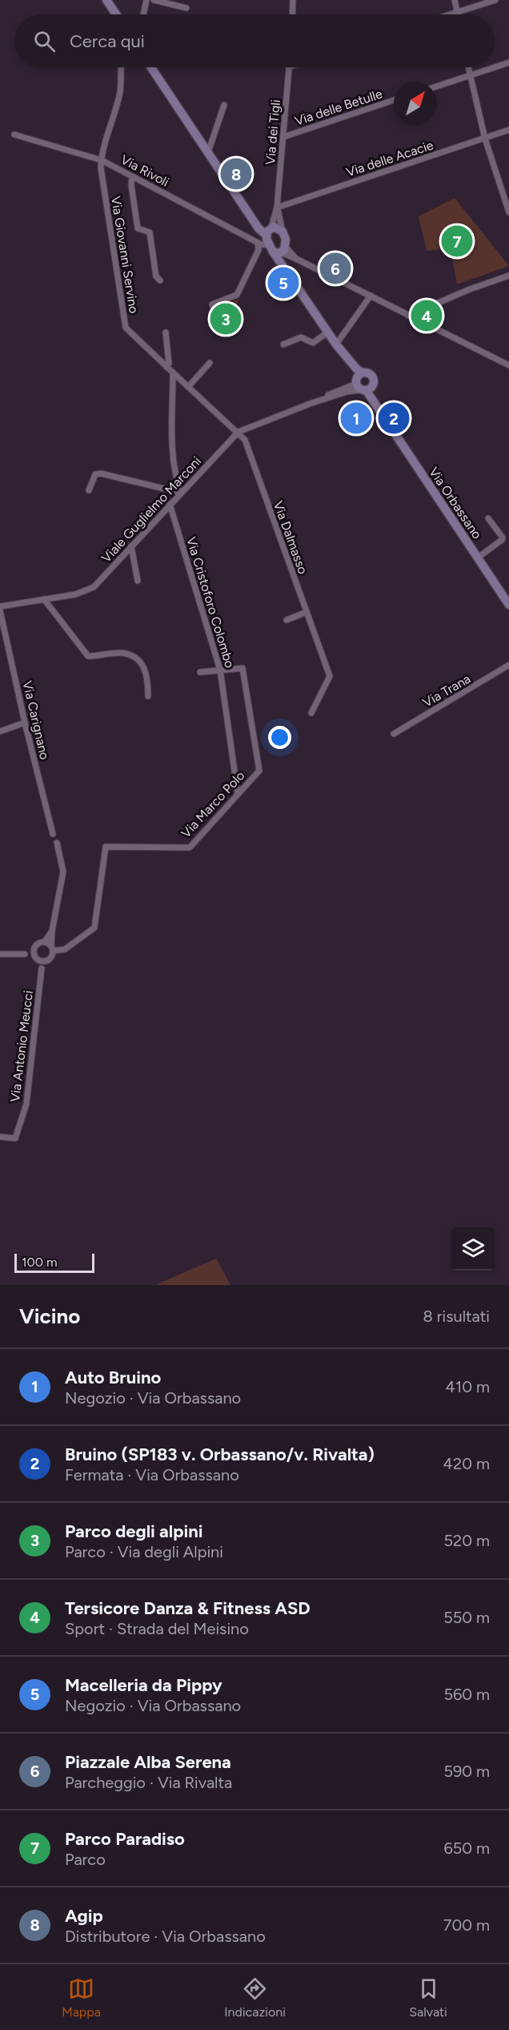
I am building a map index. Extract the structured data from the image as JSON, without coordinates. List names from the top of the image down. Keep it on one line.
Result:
{"streets":{"main road":["Via Orbassano"],"street":["Via delle Betulle","Via dei Tigli","Via delle Acacie","Via Rivoli","Via Giovanni Servino","Viale Guglielmo Marconi","Via Dalmasso","Via Cristoforo Colombo","Via Trana","Via Carignano","Via Marco Polo","Via Antonio Meucci"]},"crossings":[["Via delle Betulle","Via dei Tigli"],["Via dei Tigli","Via delle Acacie"],["Via dei Tigli","Via Orbassano"],["Via Rivoli","Via Giovanni Servino"],["Via Rivoli","Via Orbassano"],["Via Giovanni Servino","Via Dalmasso"],["Via Orbassano","Viale Guglielmo Marconi"],["Viale Guglielmo Marconi","Via Dalmasso"],["Viale Guglielmo Marconi","Via Cristoforo Colombo"],["Via Cristoforo Colombo","Via Marco Polo"]],"scale_bar":"100 m","north":"top right","page":{"search":"Cerca qui","pins":["8","7","6","5","4","3","1","2"],"scale":"100 m","heading":["Vicino","8 risultati"],"list":[{"mark":"1","name":"Auto Bruino","note":"Negozio · Via Orbassano","value":"410 m"},{"mark":"2","name":"Bruino (SP183 v. Orbassano/v. Rivalta)","note":"Fermata · Via Orbassano","value":"420 m"},{"mark":"3","name":"Parco degli alpini","note":"Parco · Via degli Alpini","value":"520 m"},{"mark":"4","name":"Tersicore Danza & Fitness ASD","note":"Sport · Strada del Meisino","value":"550 m"},{"mark":"5","name":"Macelleria da Pippy","note":"Negozio · Via Orbassano","value":"560 m"},{"mark":"6","name":"Piazzale Alba Serena","note":"Parcheggio · Via Rivalta","value":"590 m"},{"mark":"7","name":"Parco Paradiso","note":"Parco","value":"650 m"},{"mark":"8","name":"Agip","note":"Distributore · Via Orbassano","value":"700 m"}],"nav":["Mappa","Indicazioni","Salvati"]}}
